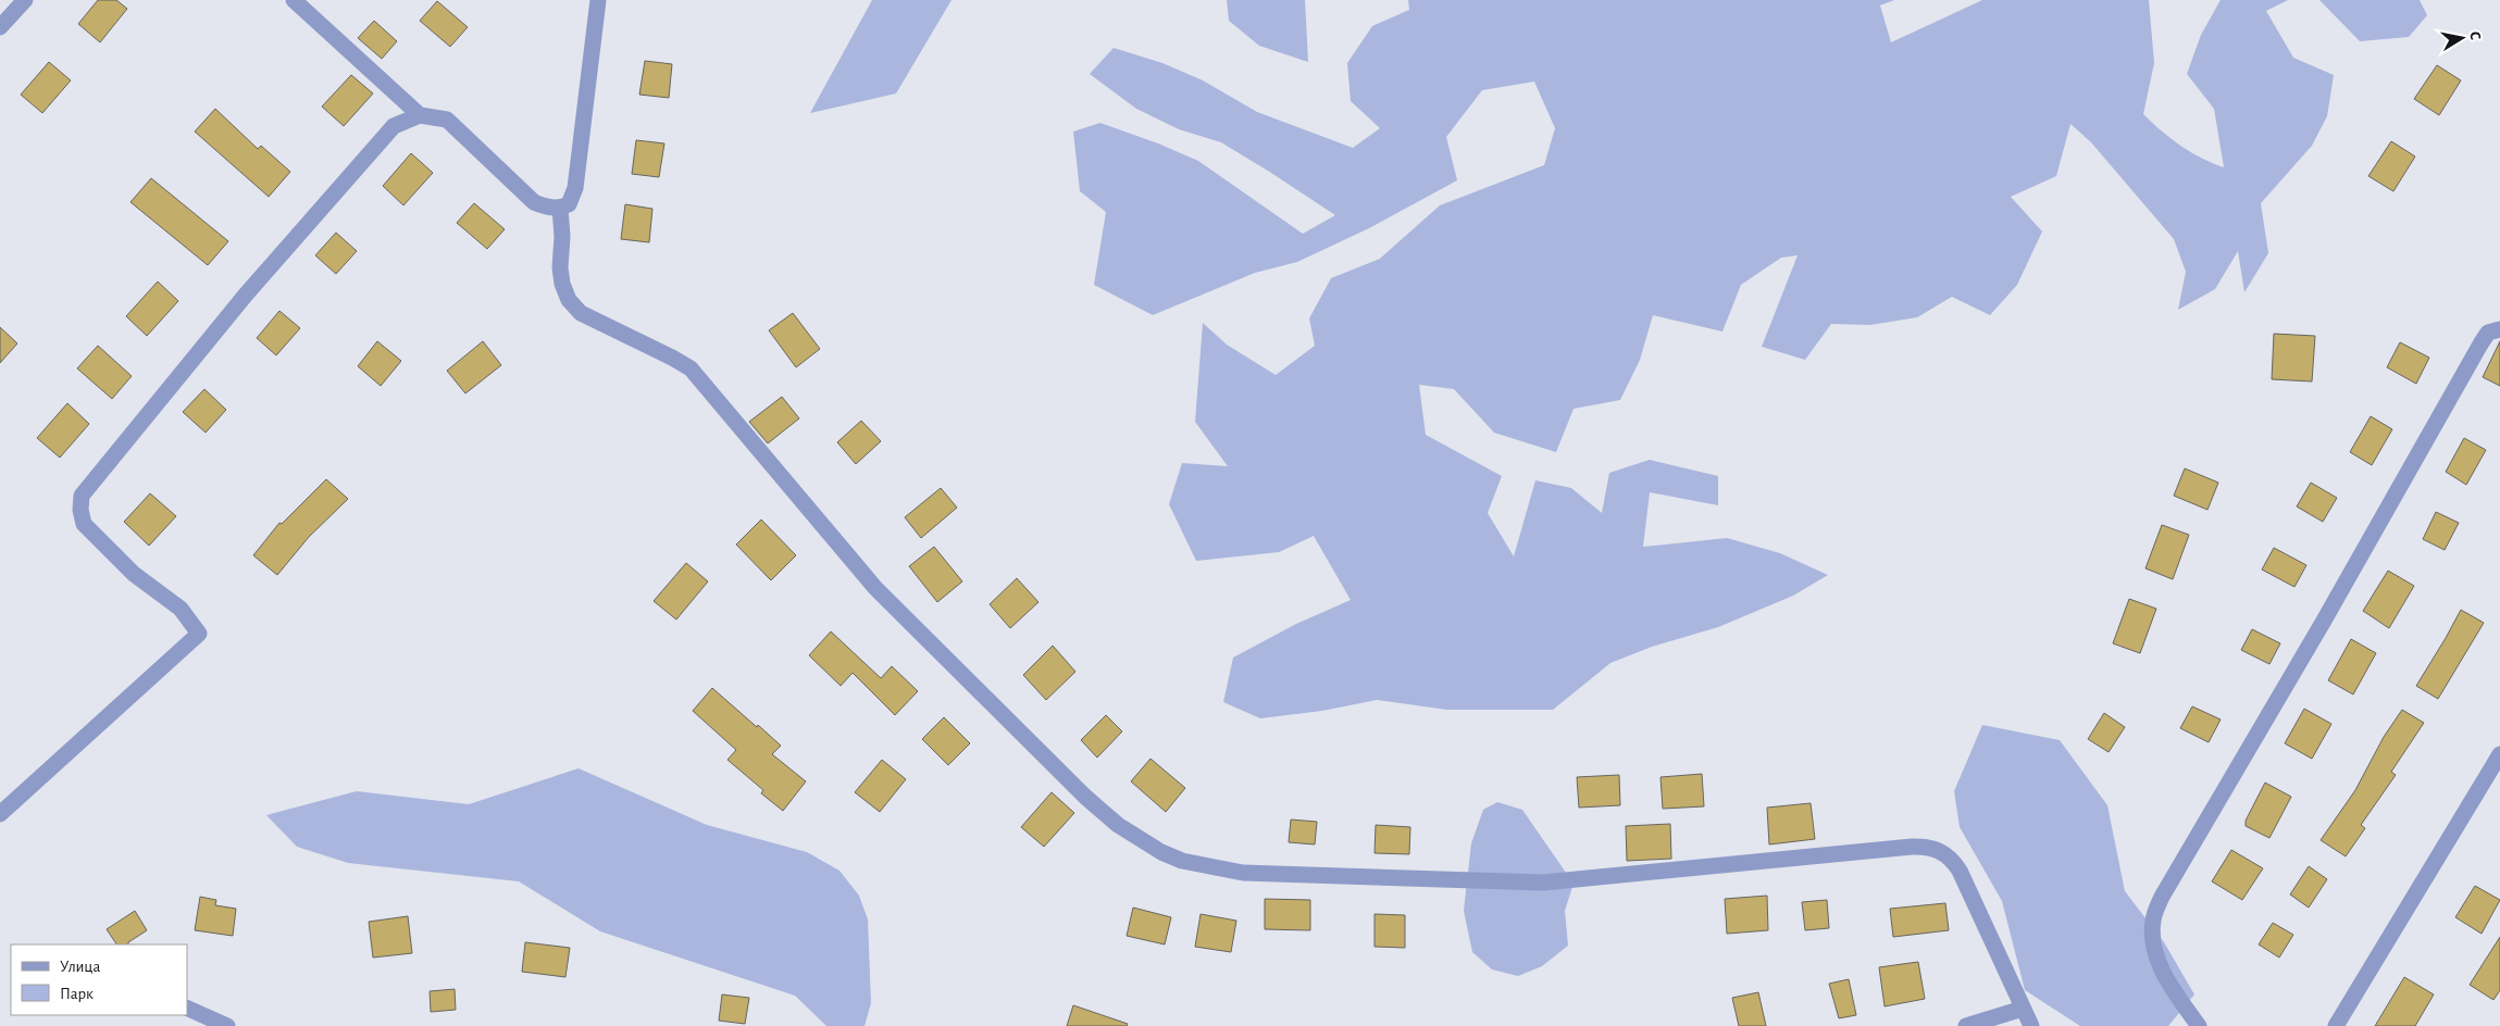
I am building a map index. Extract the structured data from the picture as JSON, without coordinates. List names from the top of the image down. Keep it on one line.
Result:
{"legend":["Улица","Парк"],"north":"right"}
